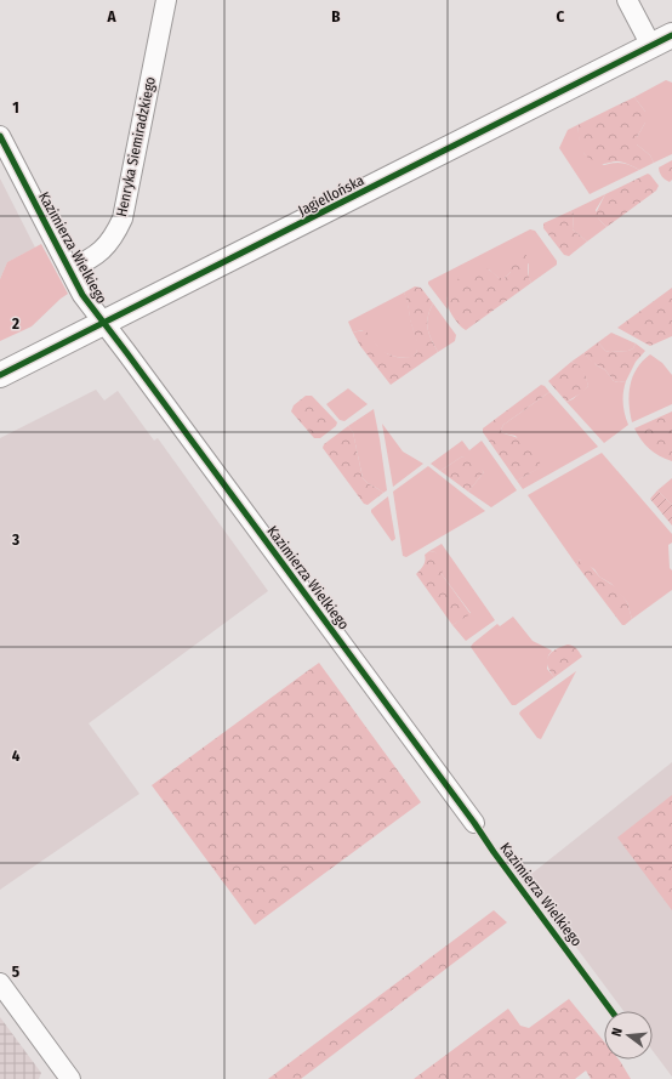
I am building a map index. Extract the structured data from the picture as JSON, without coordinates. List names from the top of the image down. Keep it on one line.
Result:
{"streets":{"street":["Henryka Siemiradzkiego","Jagiellońska","Kazimierza Wielkiego"]},"crossings":[["Henryka Siemiradzkiego","Kazimierza Wielkiego"],["Jagiellońska","Kazimierza Wielkiego"]],"north":"left","grid":{"columns":["A","B","C"],"rows":["1","2","3","4","5"]}}
